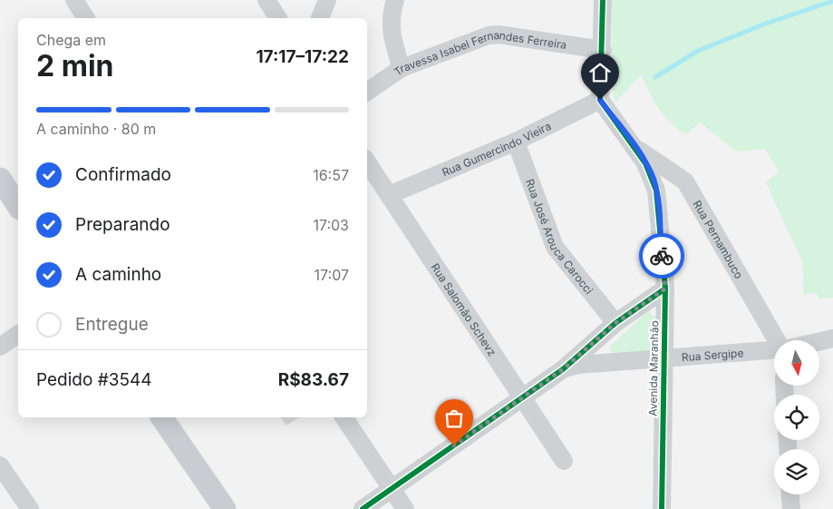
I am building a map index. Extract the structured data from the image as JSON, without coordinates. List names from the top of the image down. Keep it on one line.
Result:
{"streets":{"street":["Travessa Isabel Fernandes Ferreira","Rua Gumercindo Vieira","Rua José Arouca Carocci","Rua Pernambuco","Rua Salomão Schevz","Rua Sergipe","Avenida Maranhão"]},"crossings":[["Rua Gumercindo Vieira","Rua José Arouca Carocci"],["Rua Gumercindo Vieira","Rua Salomão Schevz"],["Rua Gumercindo Vieira","Avenida Maranhão"],["Rua Pernambuco","Avenida Maranhão"],["Rua Sergipe","Avenida Maranhão"]],"north":"bottom","page":{"heading":["2 min","Chega em","17:17–17:22"],"panel":["Pedido #3544","R$83.67"],"bar":"A caminho · 80 m","list":[["Confirmado","16:57"],["Preparando","17:03"],["A caminho","17:07"],"Entregue"]}}
